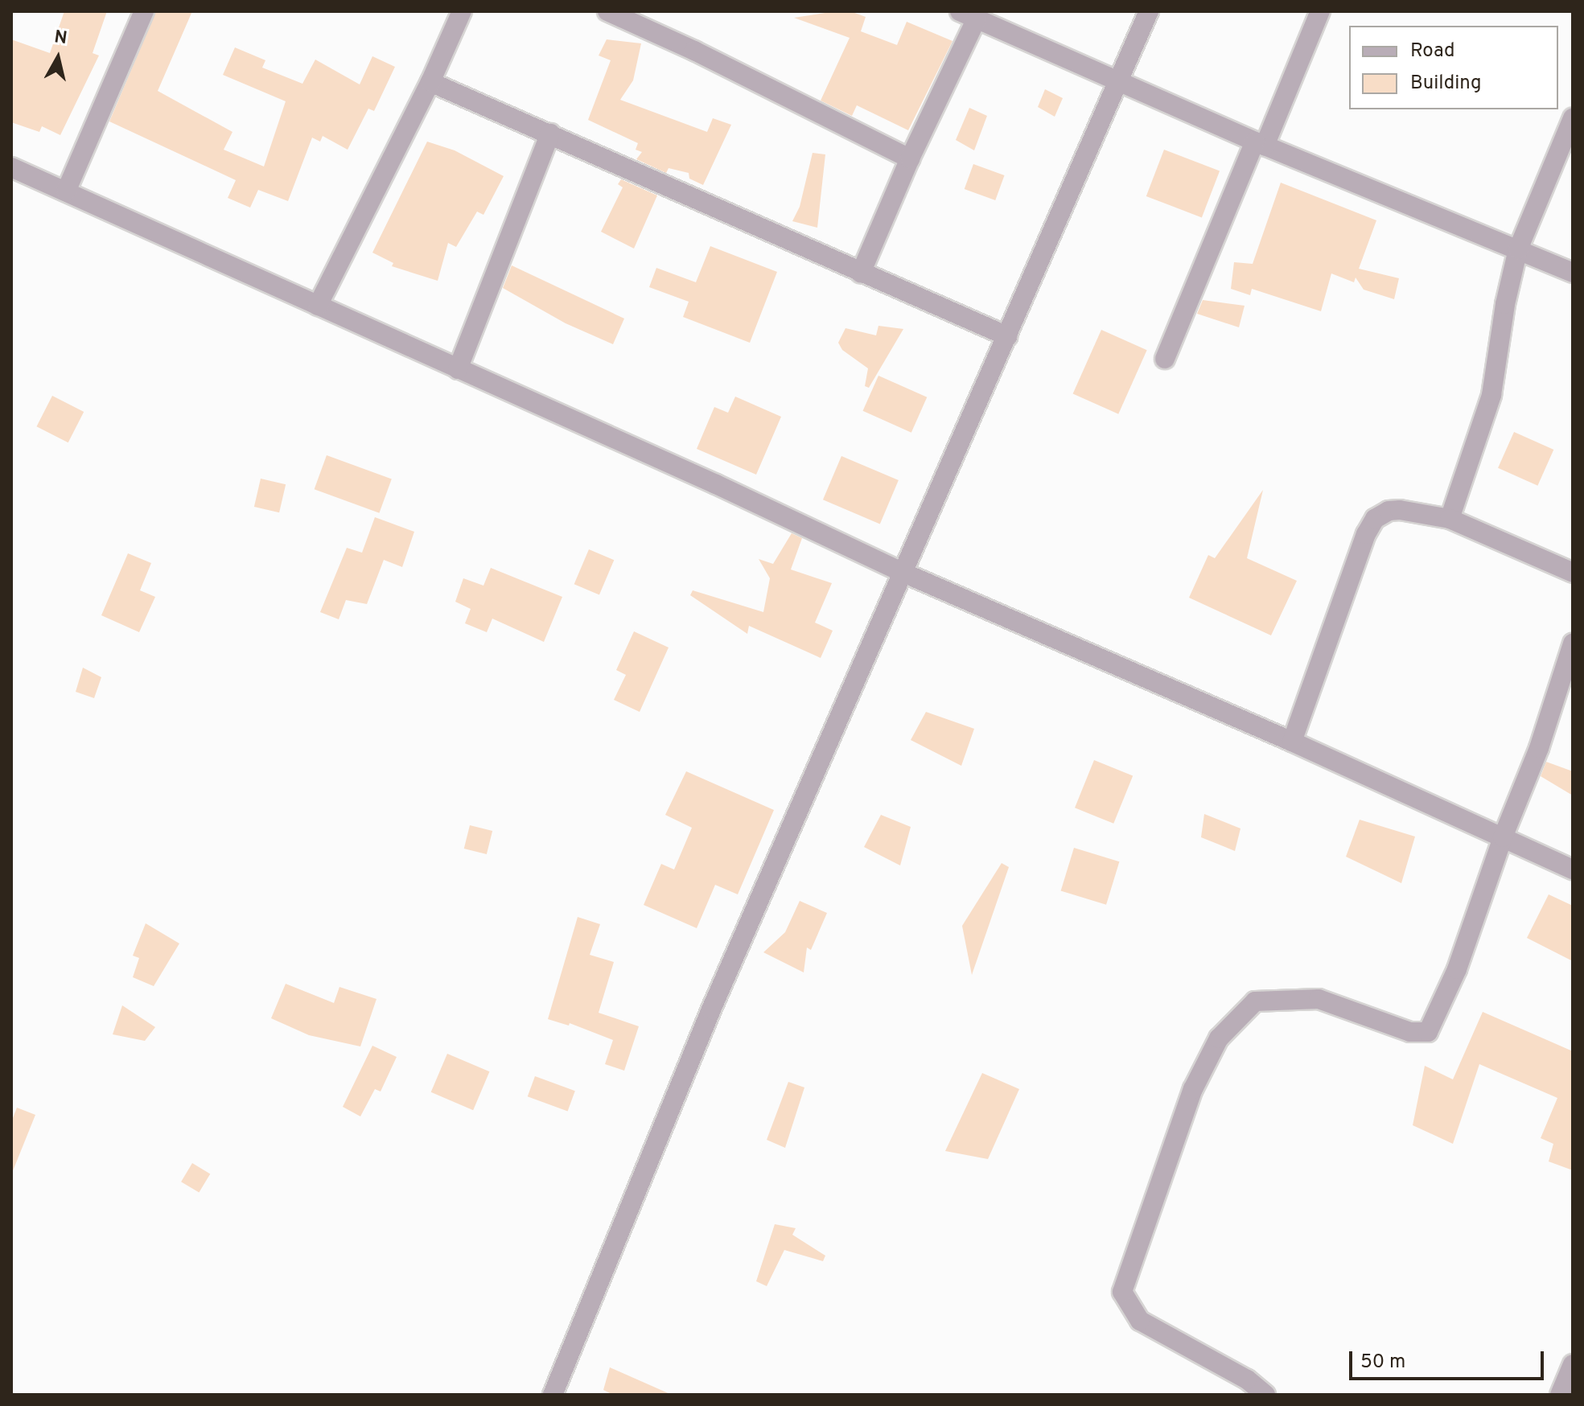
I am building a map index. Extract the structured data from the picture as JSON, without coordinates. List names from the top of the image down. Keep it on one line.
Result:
{"legend":["Road","Building"],"scale_bar":"50 m","north":"top"}
